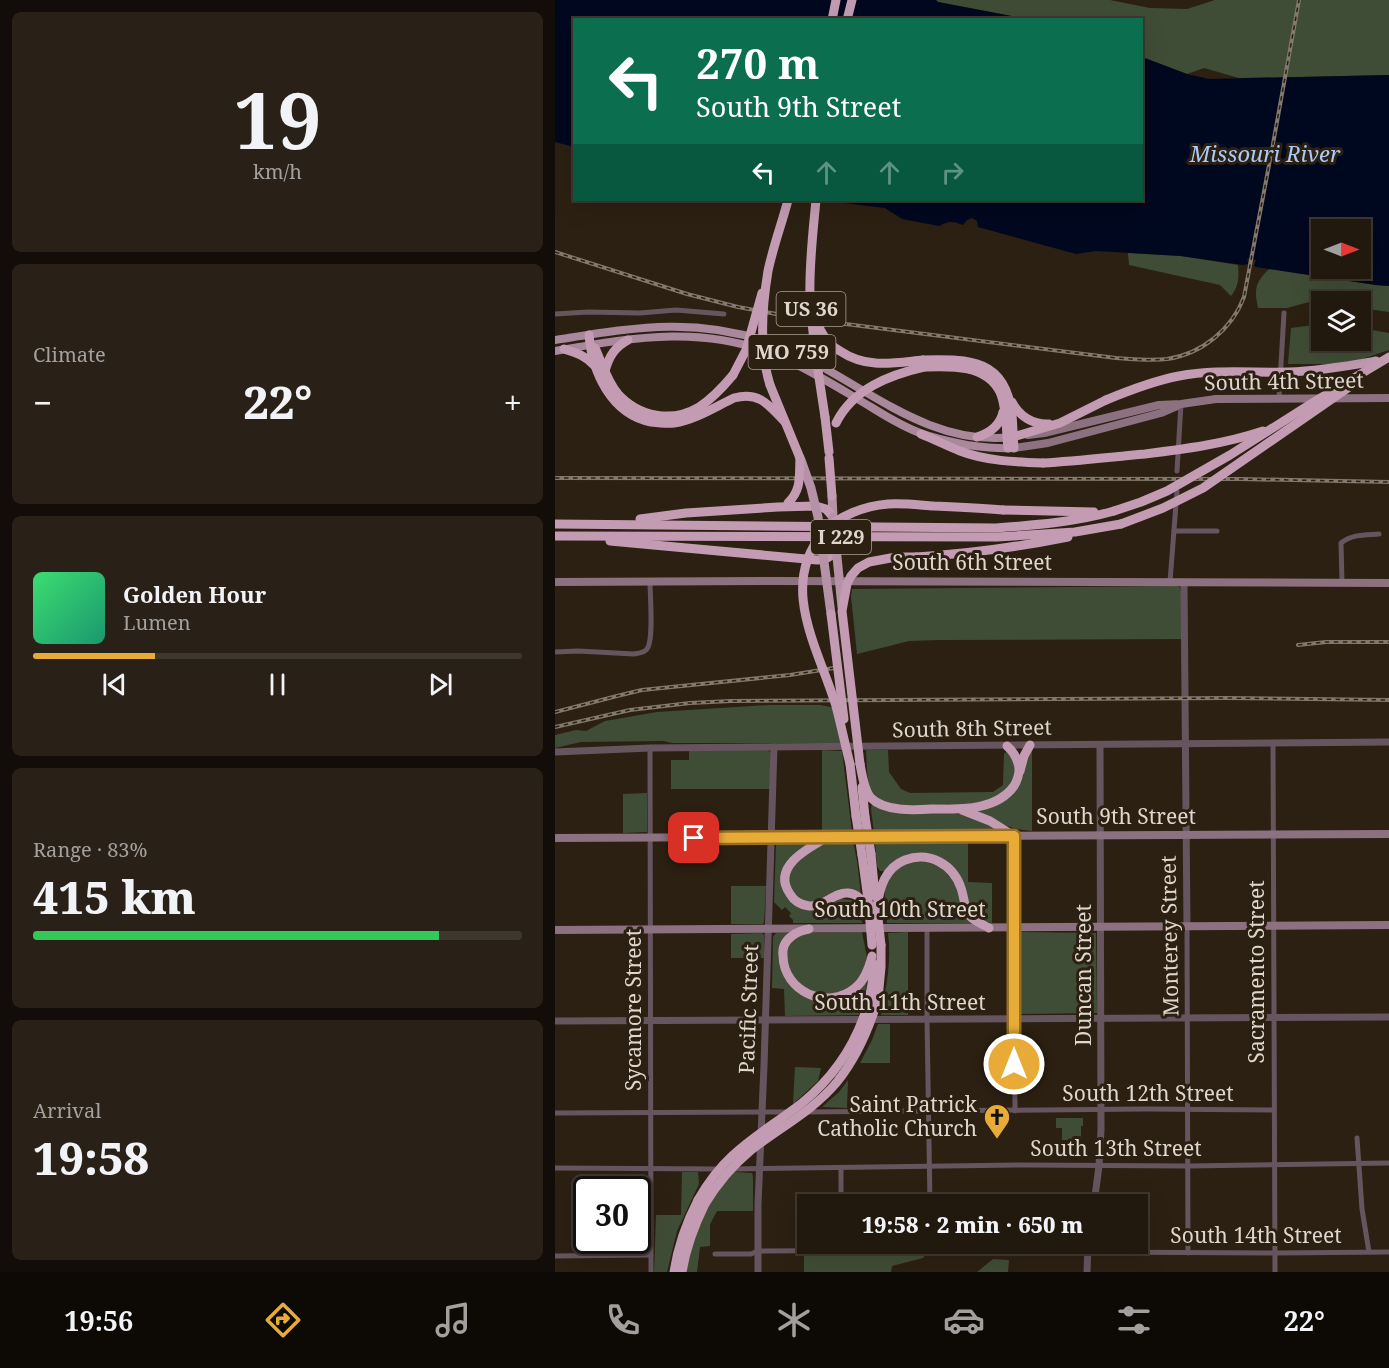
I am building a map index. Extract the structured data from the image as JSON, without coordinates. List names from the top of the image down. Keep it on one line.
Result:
{"streets":{"highway":["US 36","I 229"],"main road":["MO 759","South 4th Street","South 6th Street","South 9th Street","South 10th Street"],"street":["South 8th Street","Monterey Street","Sacramento Street","Duncan Street","South 11th Street","Pacific Street","Sycamore Street","South 12th Street","South 13th Street","South 14th Street"]},"crossings":[["South 6th Street","Monterey Street"],["South 8th Street","Monterey Street"],["South 8th Street","Sacramento Street"],["South 8th Street","Duncan Street"],["South 8th Street","Pacific Street"],["South 8th Street","Sycamore Street"],["South 9th Street","Monterey Street"],["South 9th Street","Sacramento Street"],["South 9th Street","Duncan Street"],["South 9th Street","Pacific Street"],["South 9th Street","Sycamore Street"],["South 10th Street","Monterey Street"],["South 10th Street","Sacramento Street"],["South 10th Street","Duncan Street"],["South 10th Street","Pacific Street"],["South 10th Street","Sycamore Street"],["Monterey Street","South 11th Street"],["Monterey Street","South 12th Street"],["Monterey Street","South 13th Street"],["Monterey Street","South 14th Street"],["Sacramento Street","South 11th Street"],["Sacramento Street","South 12th Street"],["Sacramento Street","South 13th Street"],["Sacramento Street","South 14th Street"],["Duncan Street","South 11th Street"],["Duncan Street","South 12th Street"],["Duncan Street","South 13th Street"],["South 11th Street","Pacific Street"],["South 11th Street","Sycamore Street"],["Pacific Street","South 12th Street"],["Pacific Street","South 13th Street"],["Sycamore Street","South 12th Street"],["Sycamore Street","South 13th Street"]],"water":["Missouri River"],"places":{"church":["Saint Patrick Catholic Church"]},"north":"right","page":{"tile":[["19","km/h"],"Climate",["Range · 83%","415 km"],["Arrival","19:58"]],"turn":["270 m","South 9th Street"],"heat":["−","22°","+"],"song":["Golden Hour","Lumen"],"limit":"30","trip":"19:58 · 2 min · 650 m","tabs":["19:56","22°"]}}
